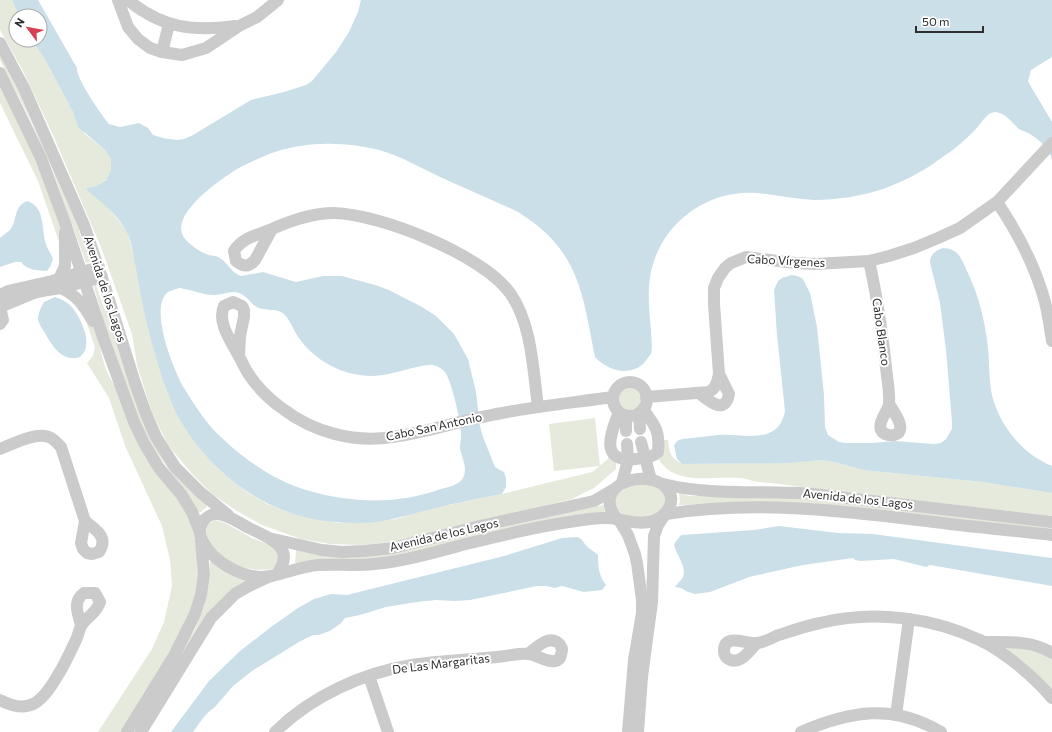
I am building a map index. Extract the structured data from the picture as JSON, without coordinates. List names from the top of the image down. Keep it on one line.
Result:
{"streets":{"street":["Cabo Vírgenes","Avenida de los Lagos","Cabo Blanco","Cabo San Antonio","De Las Margaritas"]},"crossings":[["Cabo Vírgenes","Cabo Blanco"]],"scale_bar":"50 m","north":"top left"}
